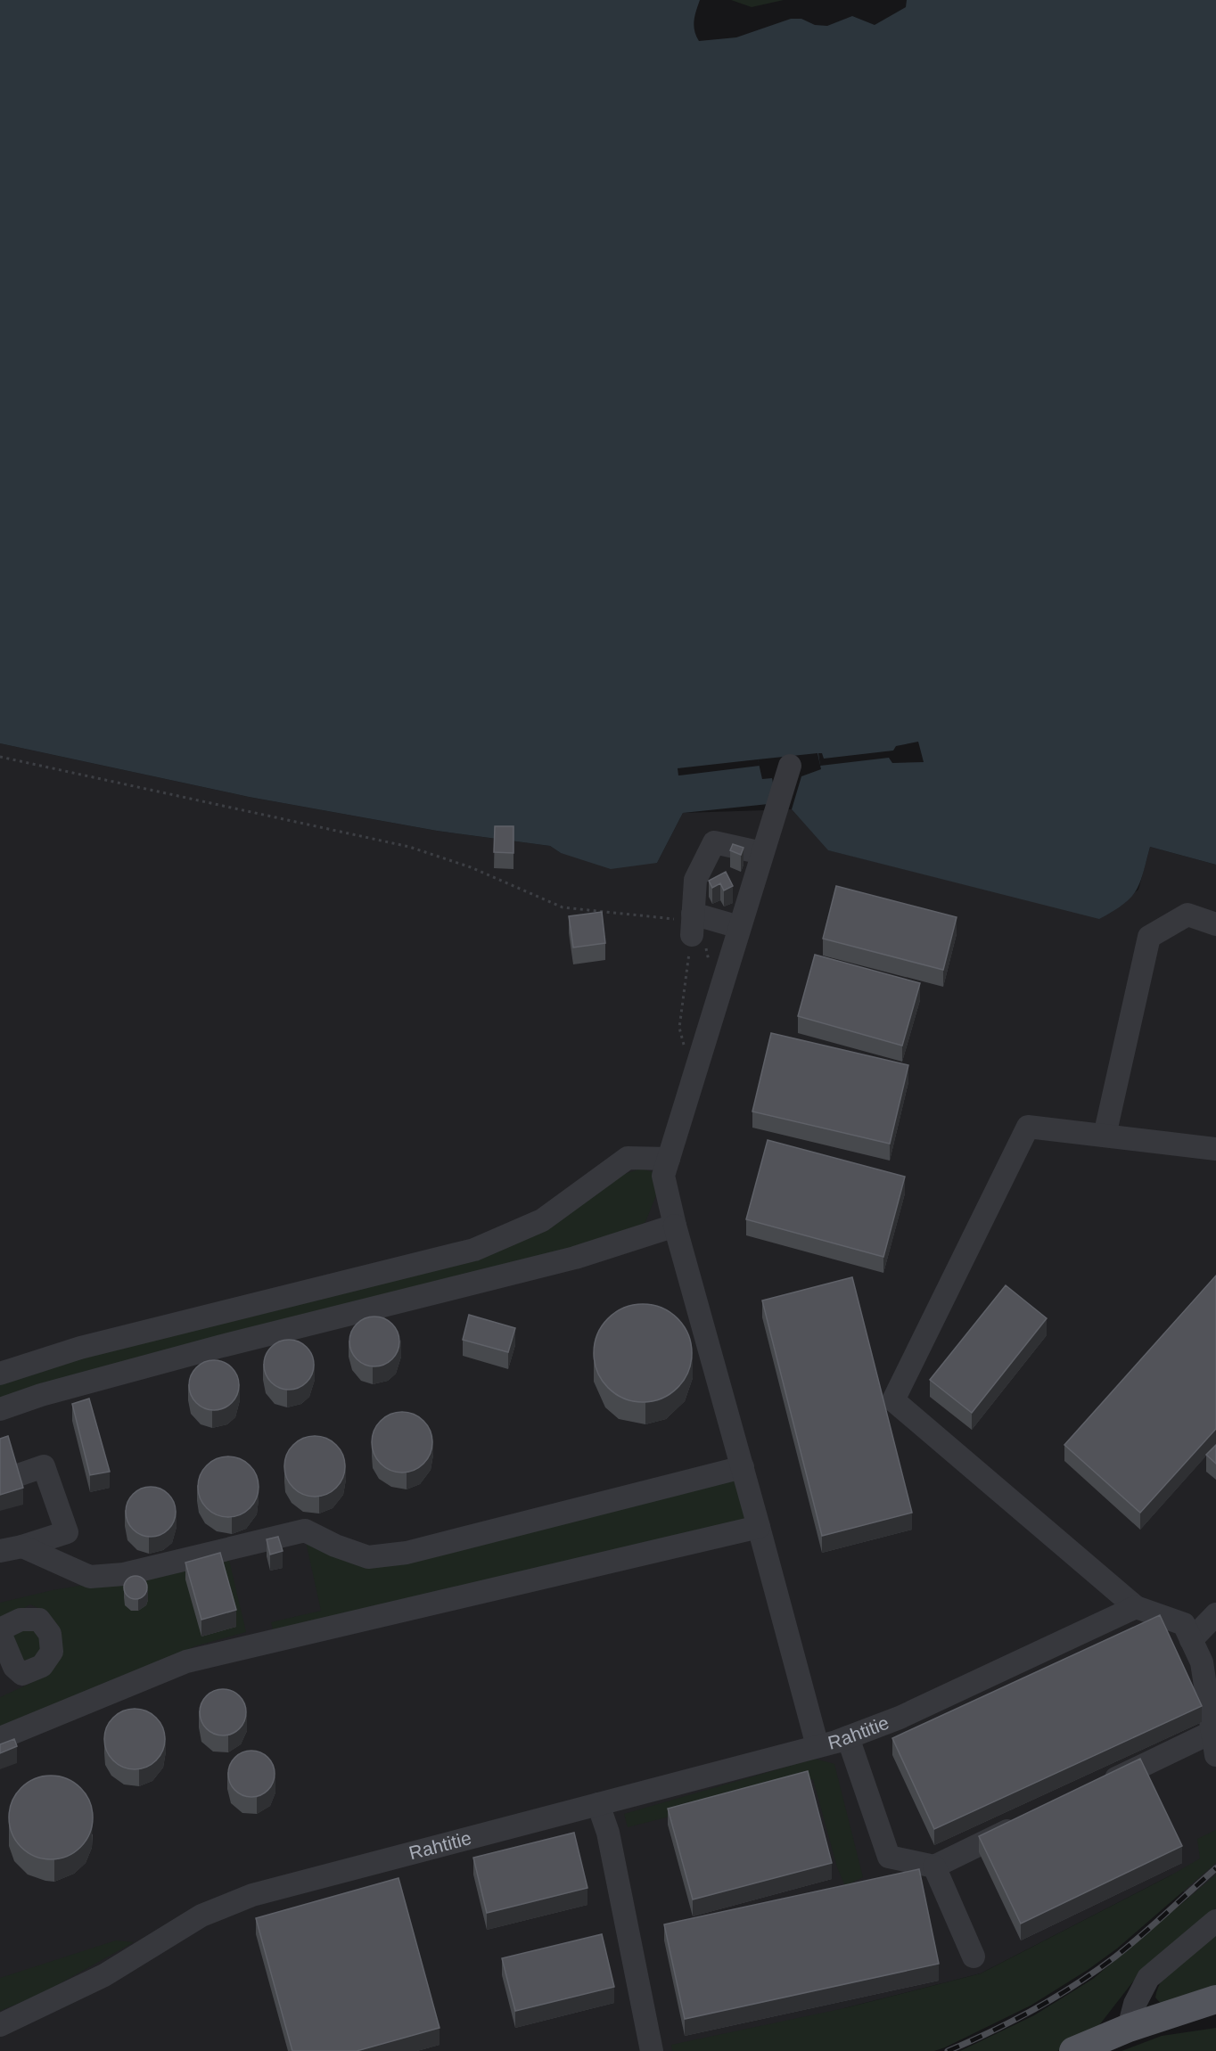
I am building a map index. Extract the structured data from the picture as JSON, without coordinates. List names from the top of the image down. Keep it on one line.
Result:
{"streets":{"street":["Rahtitie"]}}
